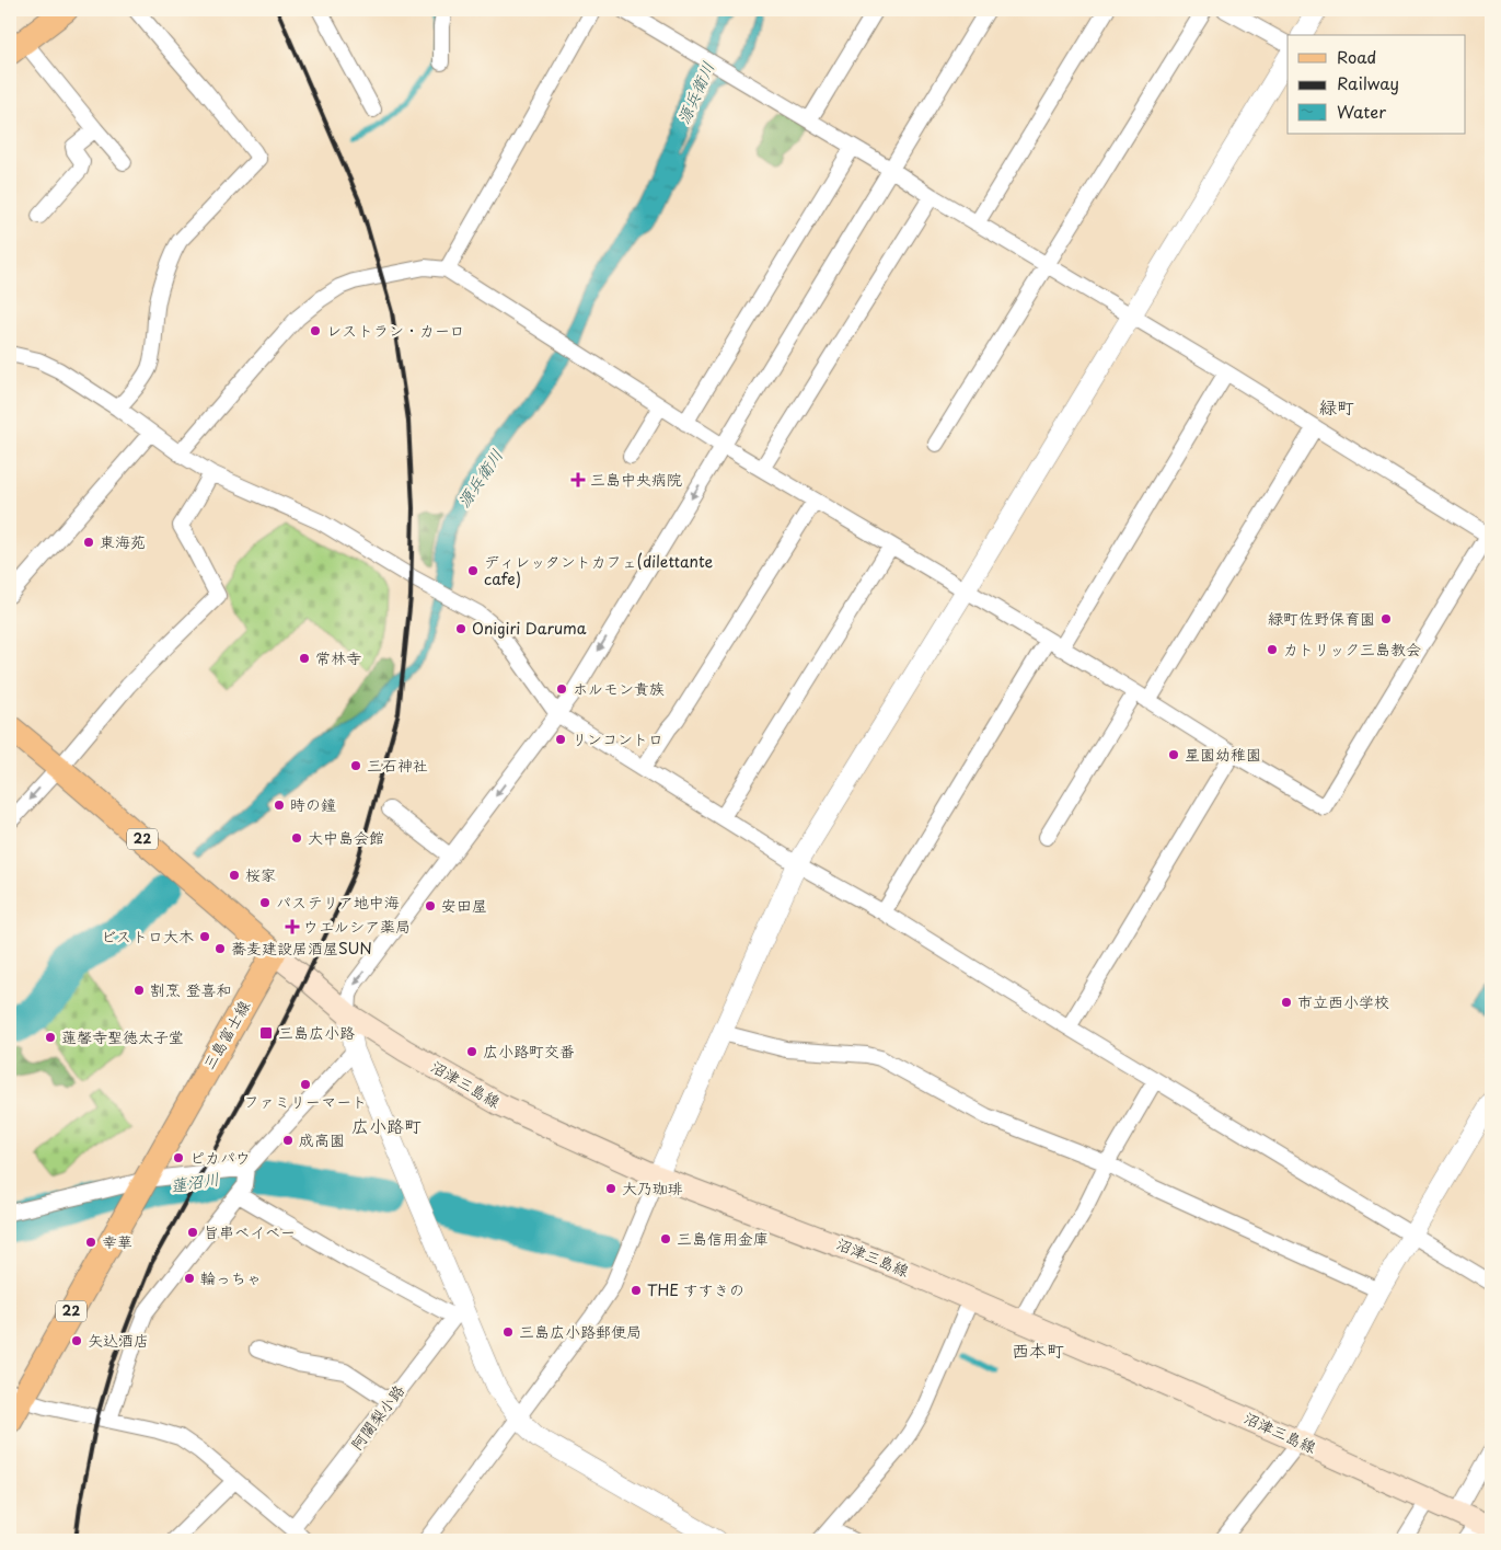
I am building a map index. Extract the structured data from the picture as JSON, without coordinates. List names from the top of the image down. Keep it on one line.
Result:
{"streets":{"main road":["22","三島富士線","沼津三島線"],"street":["阿闍梨小路"]},"crossings":[["22","三島富士線"],["22","沼津三島線"],["三島富士線","沼津三島線"]],"districts":["緑町","広小路町","西本町"],"water":["源兵衛川","蓮沼川"],"places":{"other":["レストラン・カーロ","東海苑","ディレッタントカフェ(dilettante cafe)","緑町佐野保育園","Onigiri Daruma","カトリック三島教会","常林寺","ホルモン貴族","リンコントロ","星園幼稚園","三石神社","時の鐘","大中島会館","桜家","パステリア地中海","安田屋","ビストロ大木","蕎麦建設居酒屋SUN","割烹 登喜和","市立西小学校","蓮馨寺聖徳太子堂","広小路町交番","ファミリーマート","成高園","ピカパウ","大乃珈琲","旨串ベイベー","三島信用金庫","幸華","輪っちゃ","THE すすきの","三島広小路郵便局","矢込酒店"],"health":["三島中央病院","ウエルシア薬局"],"transit":["三島広小路"]},"legend":["Road","Railway","Water"]}
